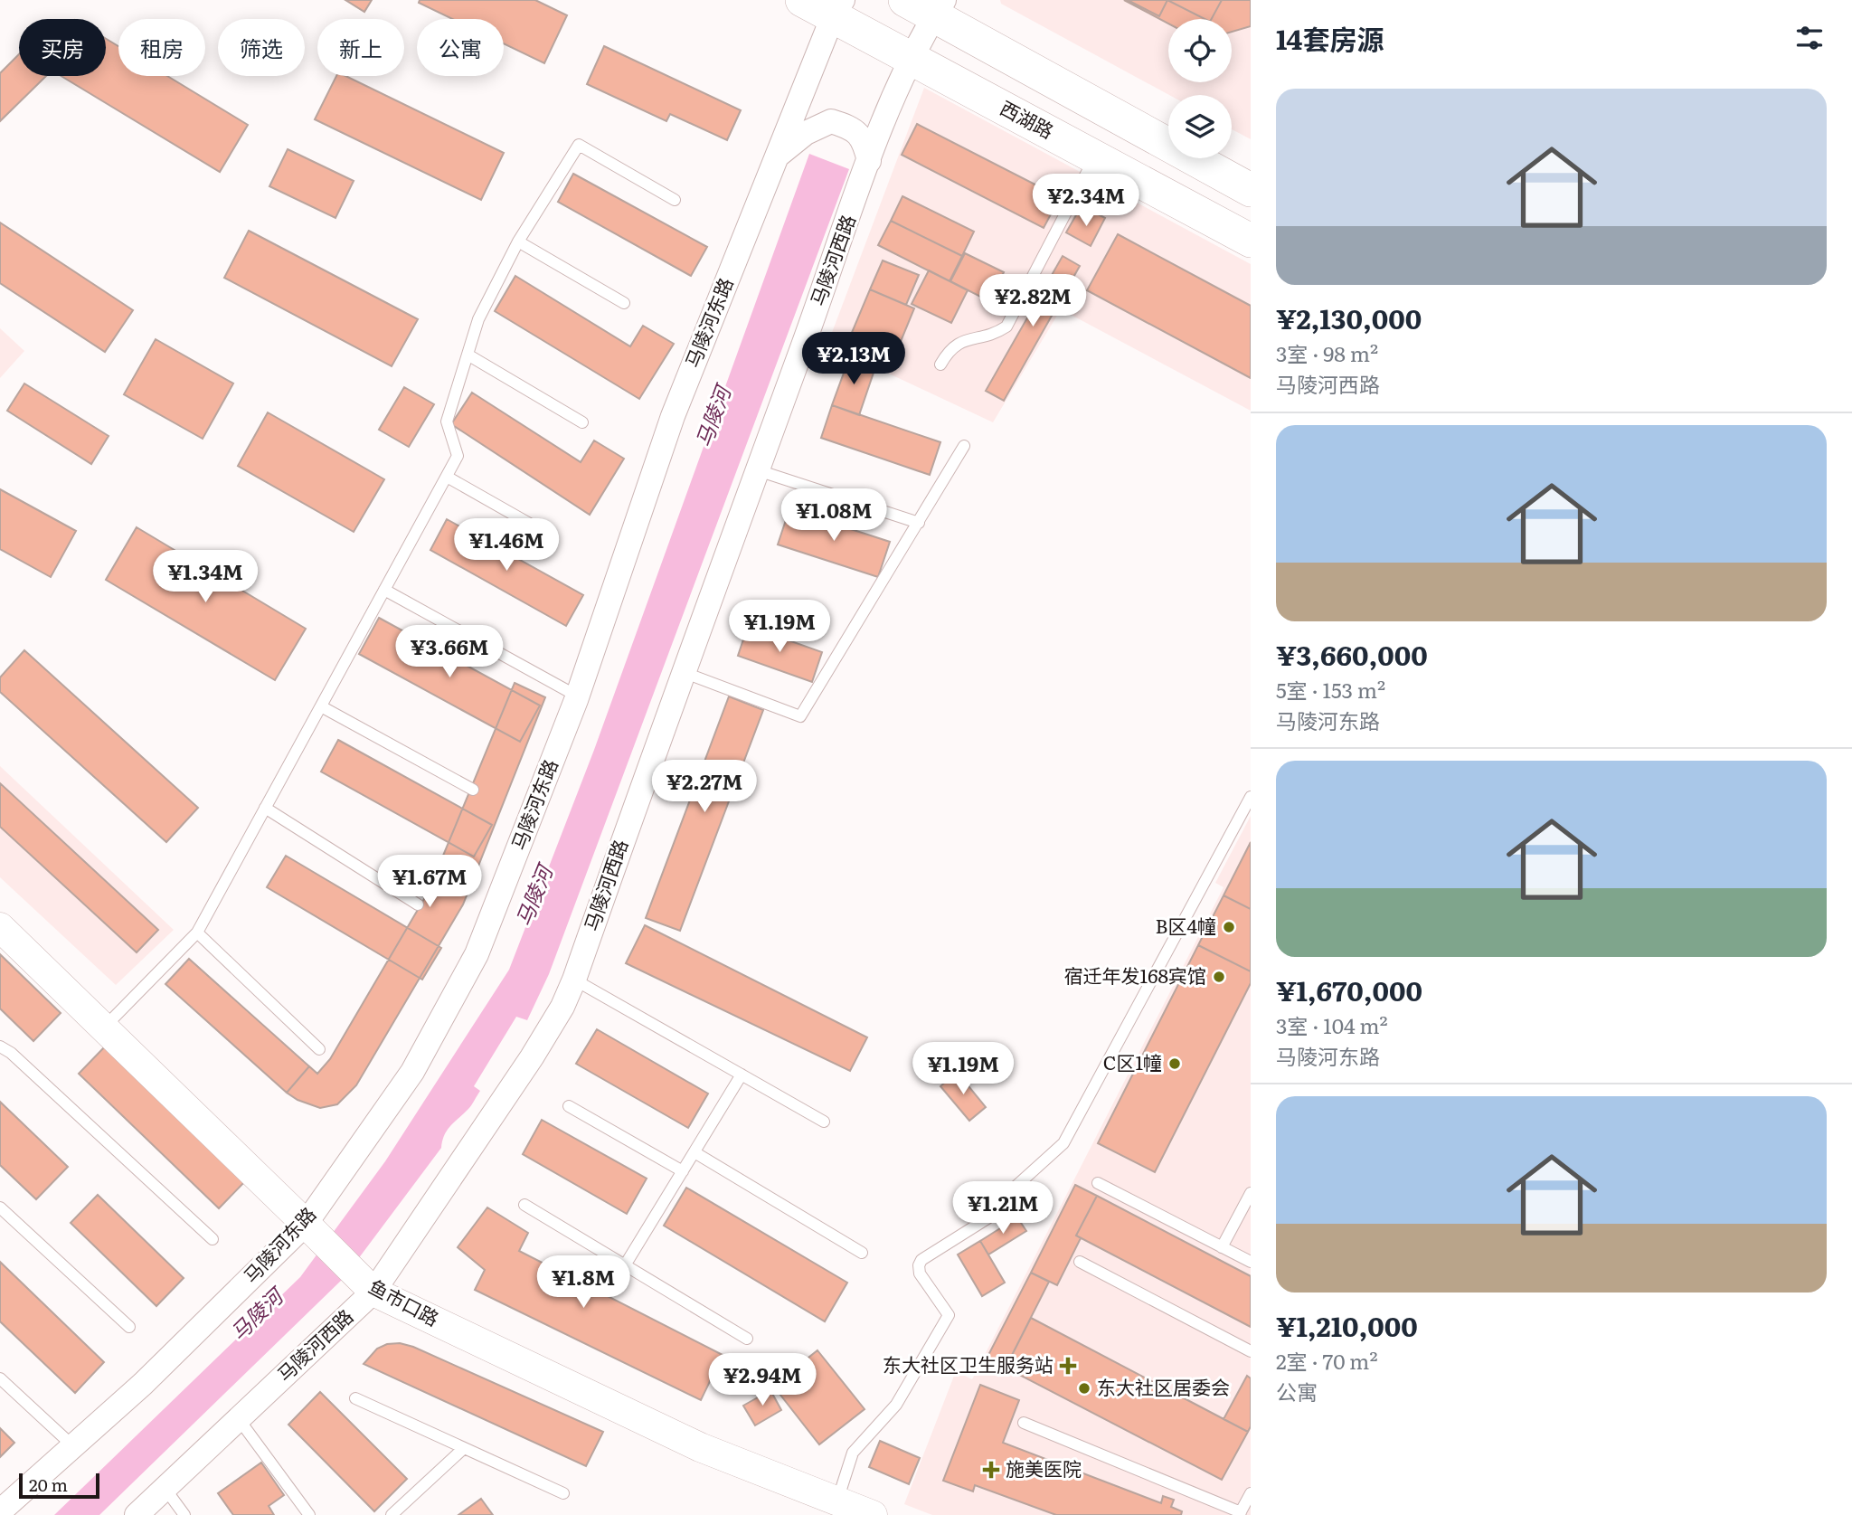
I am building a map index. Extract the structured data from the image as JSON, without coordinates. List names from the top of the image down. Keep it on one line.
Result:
{"streets":{"main road":["西湖路"],"street":["马陵河西路","马陵河东路","鱼市口路"]},"crossings":[["西湖路","马陵河西路"],["西湖路","马陵河东路"],["马陵河西路","鱼市口路"],["马陵河东路","鱼市口路"]],"water":["马陵河"],"places":{"other":["B区4幢","宿迁年发168宾馆","C区1幢","东大社区居委会"],"health":["东大社区卫生服务站","施美医院"]},"scale_bar":"20 m","page":{"heading":"14套房源","chip":["买房","租房","筛选","新上","公寓"],"list":[{"name":"¥2,130,000","note":"3室 · 98 m² · 马陵河西路"},{"name":"¥3,660,000","note":"5室 · 153 m² · 马陵河东路"},{"name":"¥1,670,000","note":"3室 · 104 m² · 马陵河东路"},{"name":"¥1,210,000","note":"2室 · 70 m² · 公寓"}],"price":["¥2.34M","¥2.82M","¥2.13M","¥1.08M","¥1.46M","¥1.34M","¥1.19M","¥3.66M","¥2.27M","¥1.67M","¥1.19M","¥1.21M","¥1.8M","¥2.94M"],"scale":"20 m"}}
